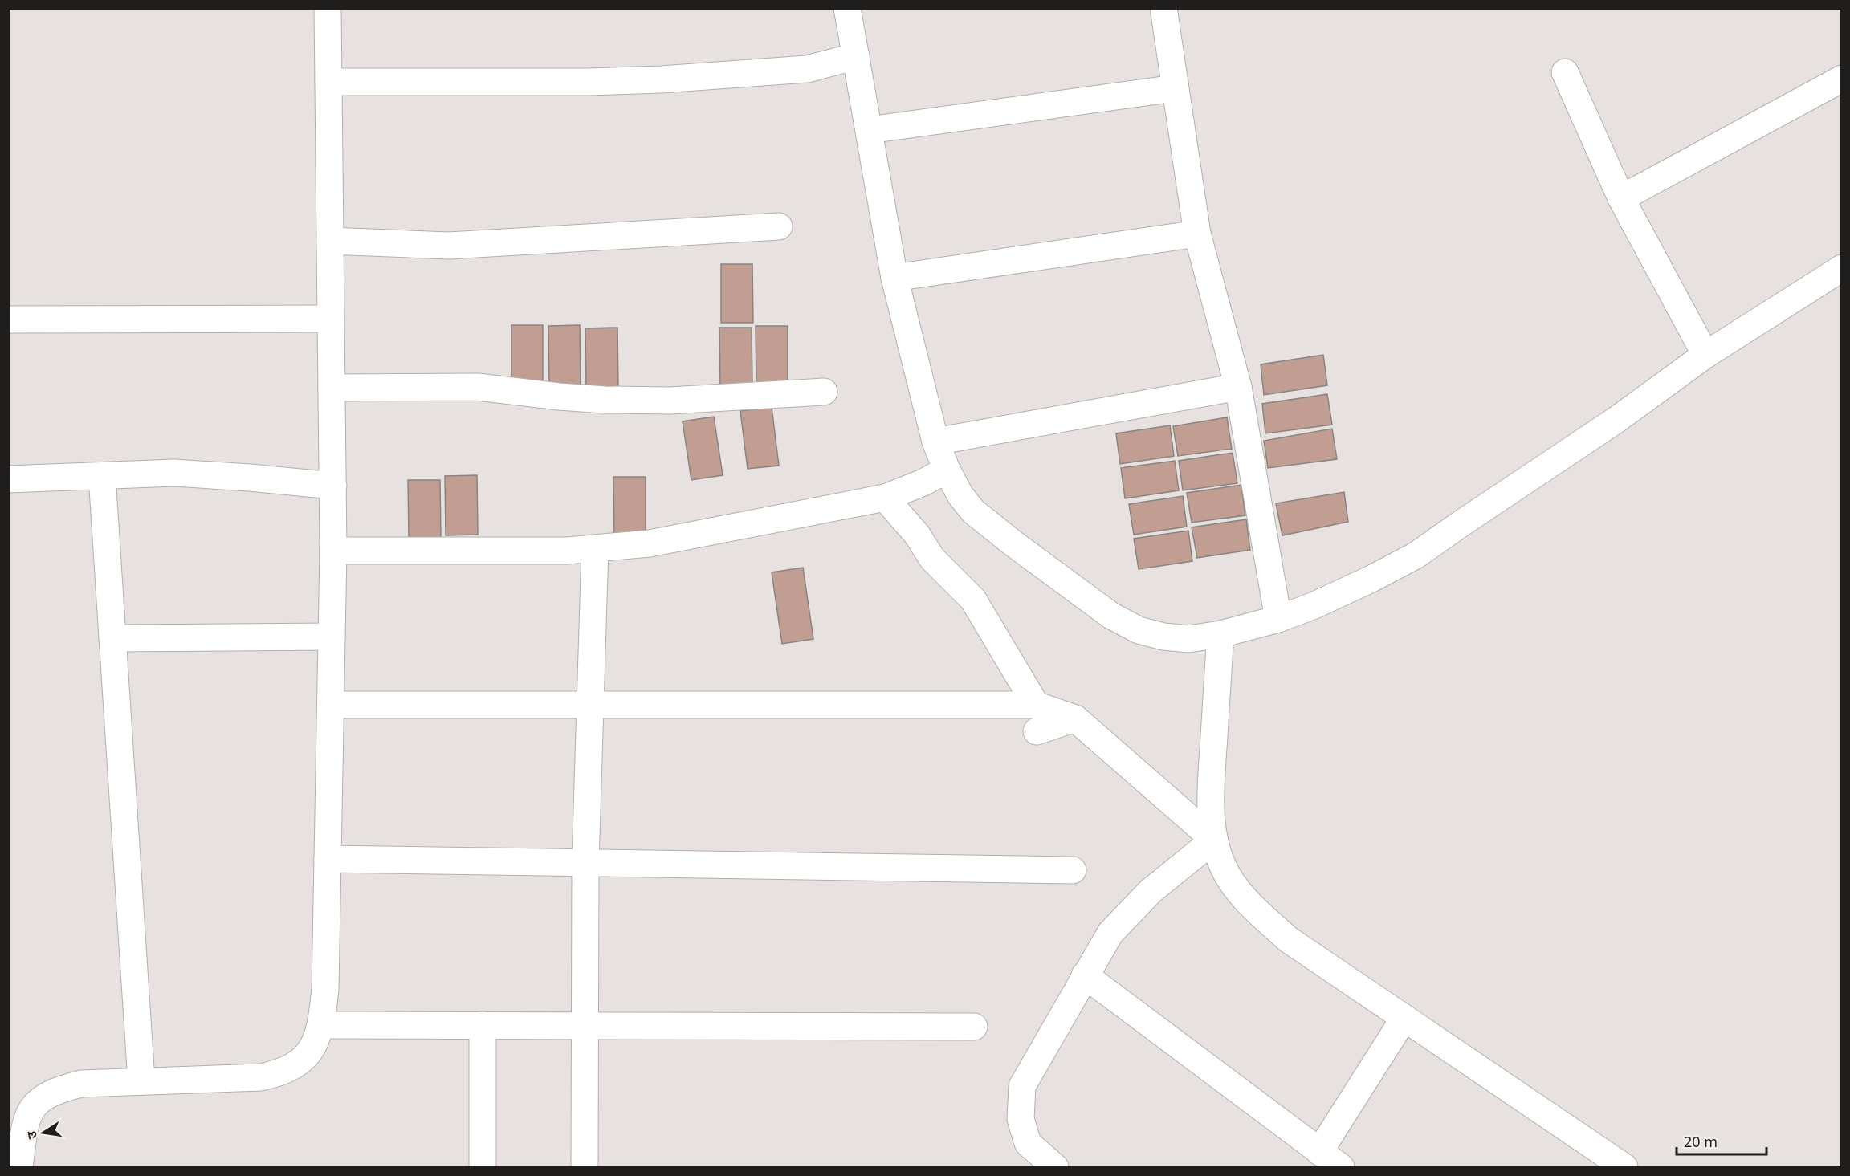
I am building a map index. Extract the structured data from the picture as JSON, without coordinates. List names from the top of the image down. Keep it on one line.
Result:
{"scale_bar":"20 m","north":"left"}
